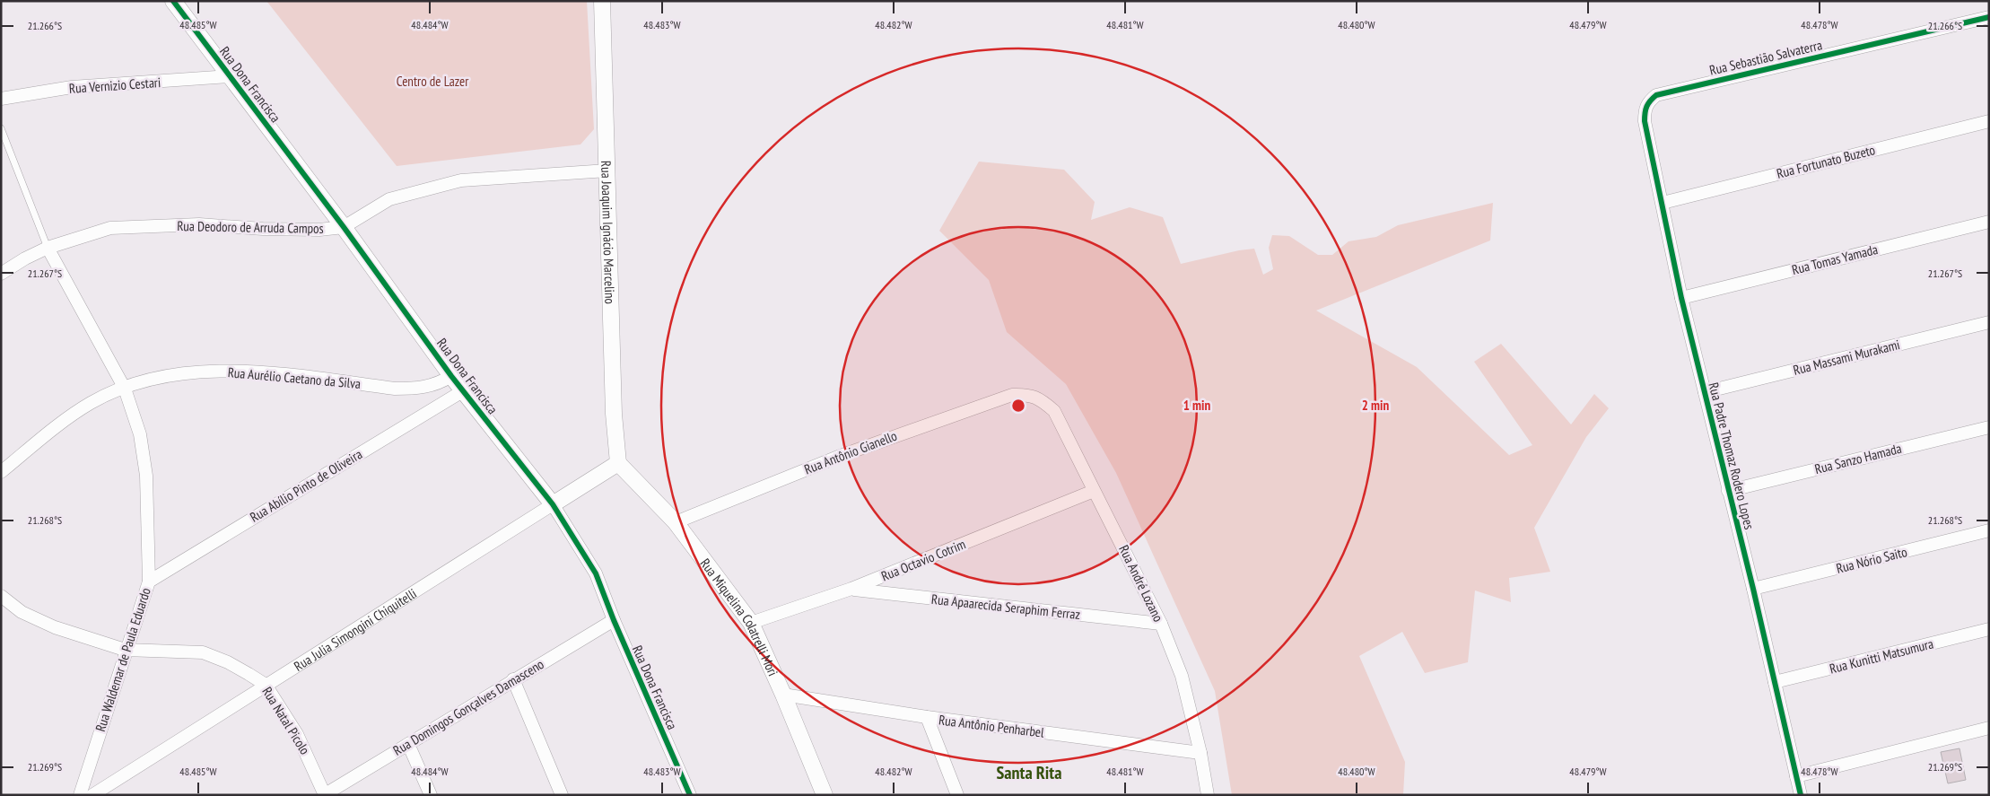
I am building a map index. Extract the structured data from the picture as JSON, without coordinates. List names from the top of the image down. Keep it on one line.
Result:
{"streets":{"street":["Rua Sebastião Salvaterra","Rua Dona Francisca","Rua Vernizio Cestari","Rua Fortunato Buzeto","Rua Deodoro de Arruda Campos","Rua Joaquim Ignácio Marcelino","Rua Tomas Yamada","Rua Massami Murakami","Rua Aurélio Caetano da Silva","Rua Antônio Gianello","Rua Padre Thomaz Rodero Lopes","Rua Sanzo Hamada","Rua Abílio Pinto de Oliveira","Rua Octavio Cotrim","Rua Nório Saito","Rua André Lozano","Rua Apaarecida Seraphim Ferraz","Rua Miquelina Colatrelli Mori","Rua Julia Simongini Chiquitelli","Rua Kunitti Matsumura","Rua Waldemar de Paula Eduardo","Rua Domingos Gonçalves Damasceno","Rua Natal Picolo","Rua Antônio Penharbel"]},"crossings":[["Rua Sebastião Salvaterra","Rua Padre Thomaz Rodero Lopes"],["Rua Dona Francisca","Rua Vernizio Cestari"],["Rua Dona Francisca","Rua Deodoro de Arruda Campos"],["Rua Dona Francisca","Rua Aurélio Caetano da Silva"],["Rua Dona Francisca","Rua Abílio Pinto de Oliveira"],["Rua Dona Francisca","Rua Julia Simongini Chiquitelli"],["Rua Dona Francisca","Rua Domingos Gonçalves Damasceno"],["Rua Fortunato Buzeto","Rua Padre Thomaz Rodero Lopes"],["Rua Deodoro de Arruda Campos","Rua Joaquim Ignácio Marcelino"],["Rua Deodoro de Arruda Campos","Rua Waldemar de Paula Eduardo"],["Rua Joaquim Ignácio Marcelino","Rua Miquelina Colatrelli Mori"],["Rua Joaquim Ignácio Marcelino","Rua Julia Simongini Chiquitelli"],["Rua Tomas Yamada","Rua Padre Thomaz Rodero Lopes"],["Rua Massami Murakami","Rua Padre Thomaz Rodero Lopes"],["Rua Aurélio Caetano da Silva","Rua Waldemar de Paula Eduardo"],["Rua Antônio Gianello","Rua André Lozano"],["Rua Antônio Gianello","Rua Miquelina Colatrelli Mori"],["Rua Padre Thomaz Rodero Lopes","Rua Sanzo Hamada"],["Rua Padre Thomaz Rodero Lopes","Rua Nório Saito"],["Rua Padre Thomaz Rodero Lopes","Rua Kunitti Matsumura"],["Rua Abílio Pinto de Oliveira","Rua Waldemar de Paula Eduardo"],["Rua Octavio Cotrim","Rua André Lozano"],["Rua Octavio Cotrim","Rua Apaarecida Seraphim Ferraz"],["Rua Octavio Cotrim","Rua Miquelina Colatrelli Mori"],["Rua André Lozano","Rua Apaarecida Seraphim Ferraz"],["Rua André Lozano","Rua Antônio Penharbel"],["Rua Miquelina Colatrelli Mori","Rua Julia Simongini Chiquitelli"],["Rua Miquelina Colatrelli Mori","Rua Antônio Penharbel"],["Rua Julia Simongini Chiquitelli","Rua Natal Picolo"],["Rua Waldemar de Paula Eduardo","Rua Natal Picolo"],["Rua Domingos Gonçalves Damasceno","Rua Natal Picolo"]],"districts":["Santa Rita"],"parks":["Centro de Lazer"],"coordinates":["48.485°W","48.484°W","48.483°W","48.482°W","48.481°W","48.480°W","48.479°W","48.478°W","21.266°S","21.267°S","21.268°S","21.269°S"],"rings":["1 min","2 min"]}
